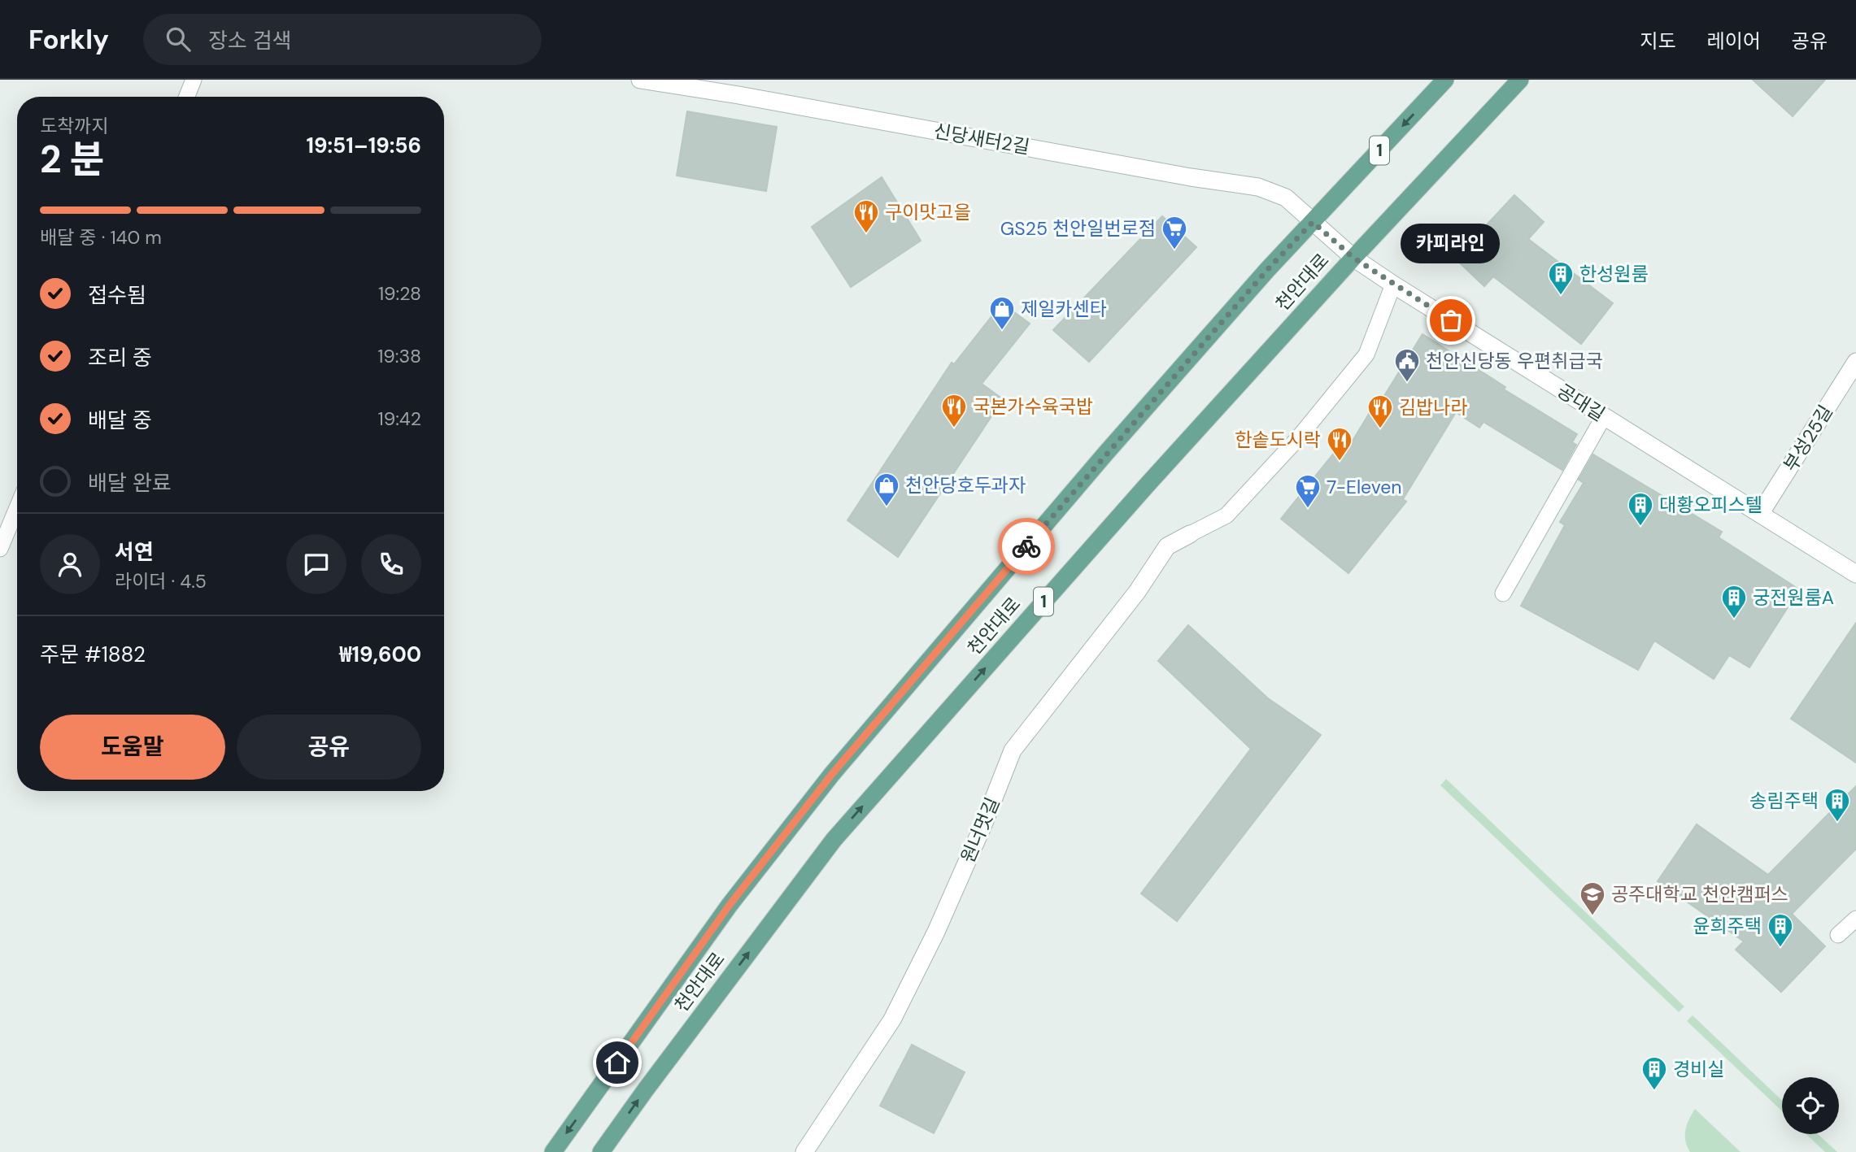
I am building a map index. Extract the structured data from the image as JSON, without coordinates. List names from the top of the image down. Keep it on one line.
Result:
{"streets":{"main road":["1","천안대로"],"street":["신당새터2길","공대길","부성25길","원너멋길"]},"crossings":[["신당새터2길","천안대로"],["신당새터2길","공대길"],["천안대로","공대길"],["공대길","부성25길"]],"places":{"restaurant":["구이맛고을","국본가수육국밥","김밥나라","한솥도시락"],"supermarket":["GS25 천안일번로점","7-Eleven"],"building":["한성원룸","대황오피스텔","궁전원룸A","송림주택","윤희주택","경비실"],"other":["카피라인"],"shop":["제일카센타","천안당호두과자"],"public building":["천안신당동 우편취급국"],"school or university":["공주대학교 천안캠퍼스"]},"page":{"header":"Forkly","search":"장소 검색","nav":["지도","레이어","공유"],"heading":["2 분","도착까지","19:51–19:56"],"panel":["서연","라이더 · 4.5","주문 #1882","₩19,600"],"bar":"배달 중 · 140 m","bubble":"카피라인","list":[["접수됨","19:28"],["조리 중","19:38"],["배달 중","19:42"],"배달 완료"],"buttons":["도움말","공유"]}}
